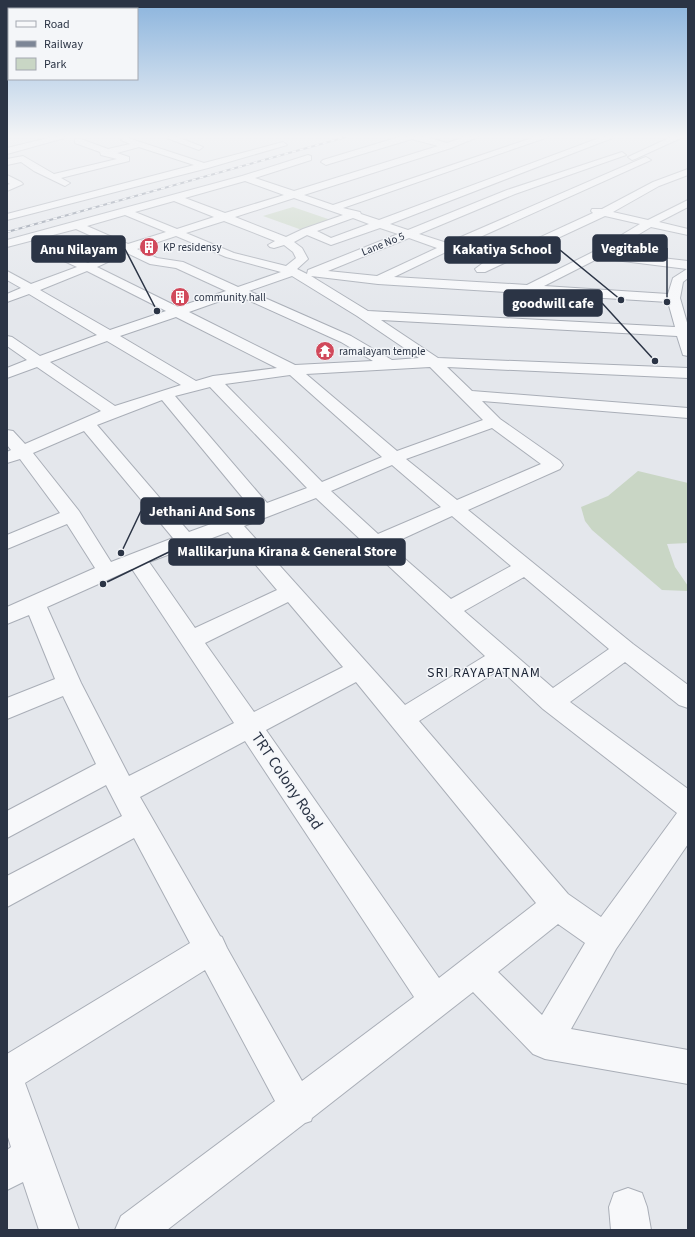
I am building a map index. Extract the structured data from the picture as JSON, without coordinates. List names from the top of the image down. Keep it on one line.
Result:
{"streets":{"street":["Lane No 5","TRT Colony Road"]},"districts":["SRI RAYAPATNAM"],"places":{"building":["KP residensy","community hall"],"other":["Kakatiya School","Vegitable","Anu Nilayam","goodwill cafe","Jethani And Sons","Mallikarjuna Kirana & General Store"],"temple":["ramalayam temple"]},"legend":["Road","Railway","Park"]}
